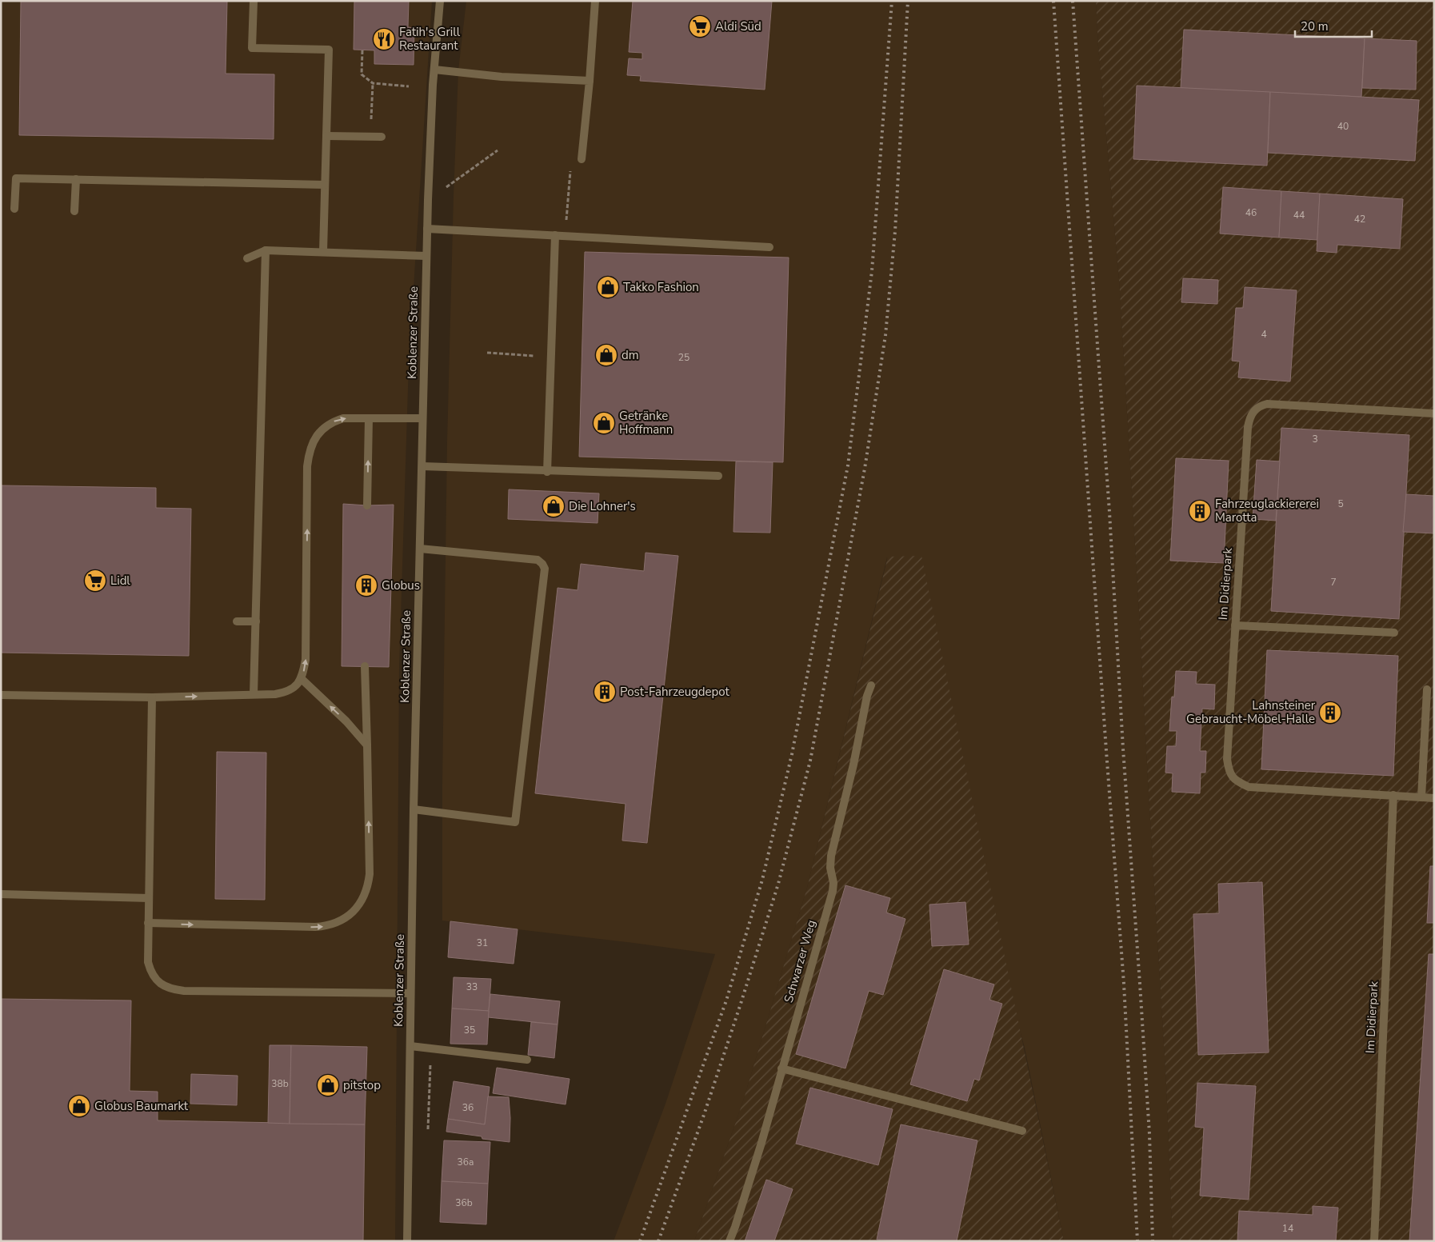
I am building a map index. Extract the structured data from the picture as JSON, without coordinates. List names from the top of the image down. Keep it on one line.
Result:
{"streets":{"street":["Koblenzer Straße","Im Didierpark","Schwarzer Weg"]},"places":{"supermarket":["Aldi Süd","Lidl"],"restaurant":["Fatih's Grill Restaurant"],"shop":["Takko Fashion","dm","Getränke Hoffmann","Die Lohner's","pitstop","Globus Baumarkt"],"building":["Fahrzeuglackiererei Marotta","Globus","Post-Fahrzeugdepot","Lahnsteiner Gebraucht-Möbel-Halle"]},"house_numbers":["40","46","44","42","4","25","3","5","7","31","33","35","38b","36","36a","36b","14"],"scale_bar":"20 m"}
